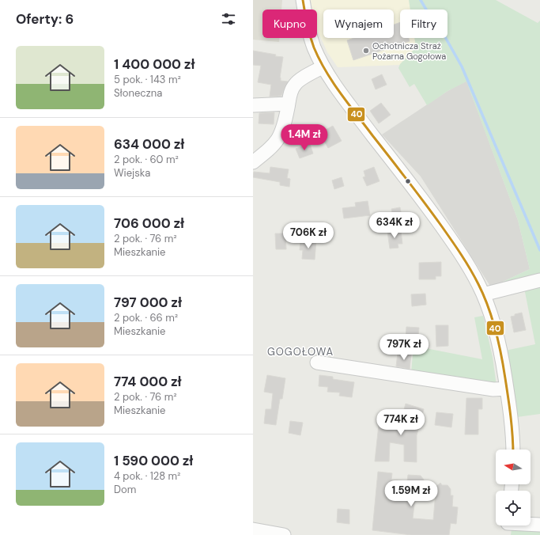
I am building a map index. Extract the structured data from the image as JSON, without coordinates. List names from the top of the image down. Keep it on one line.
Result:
{"districts":["GOGOŁOWA"],"places":["Ochotnicza Straż Pożarna Gogołowa"],"lines":["transit line 40"],"north":"left","page":{"heading":"Oferty: 6","chip":["Kupno","Wynajem","Filtry"],"list":[{"name":"1 400 000 zł","note":"5 pok. · 143 m² · Słoneczna"},{"name":"634 000 zł","note":"2 pok. · 60 m² · Wiejska"},{"name":"706 000 zł","note":"2 pok. · 76 m² · Mieszkanie"},{"name":"797 000 zł","note":"2 pok. · 66 m² · Mieszkanie"},{"name":"774 000 zł","note":"2 pok. · 76 m² · Mieszkanie"},{"name":"1 590 000 zł","note":"4 pok. · 128 m² · Dom"}],"price":["1.4M zł","634K zł","706K zł","797K zł","774K zł","1.59M zł"]}}
